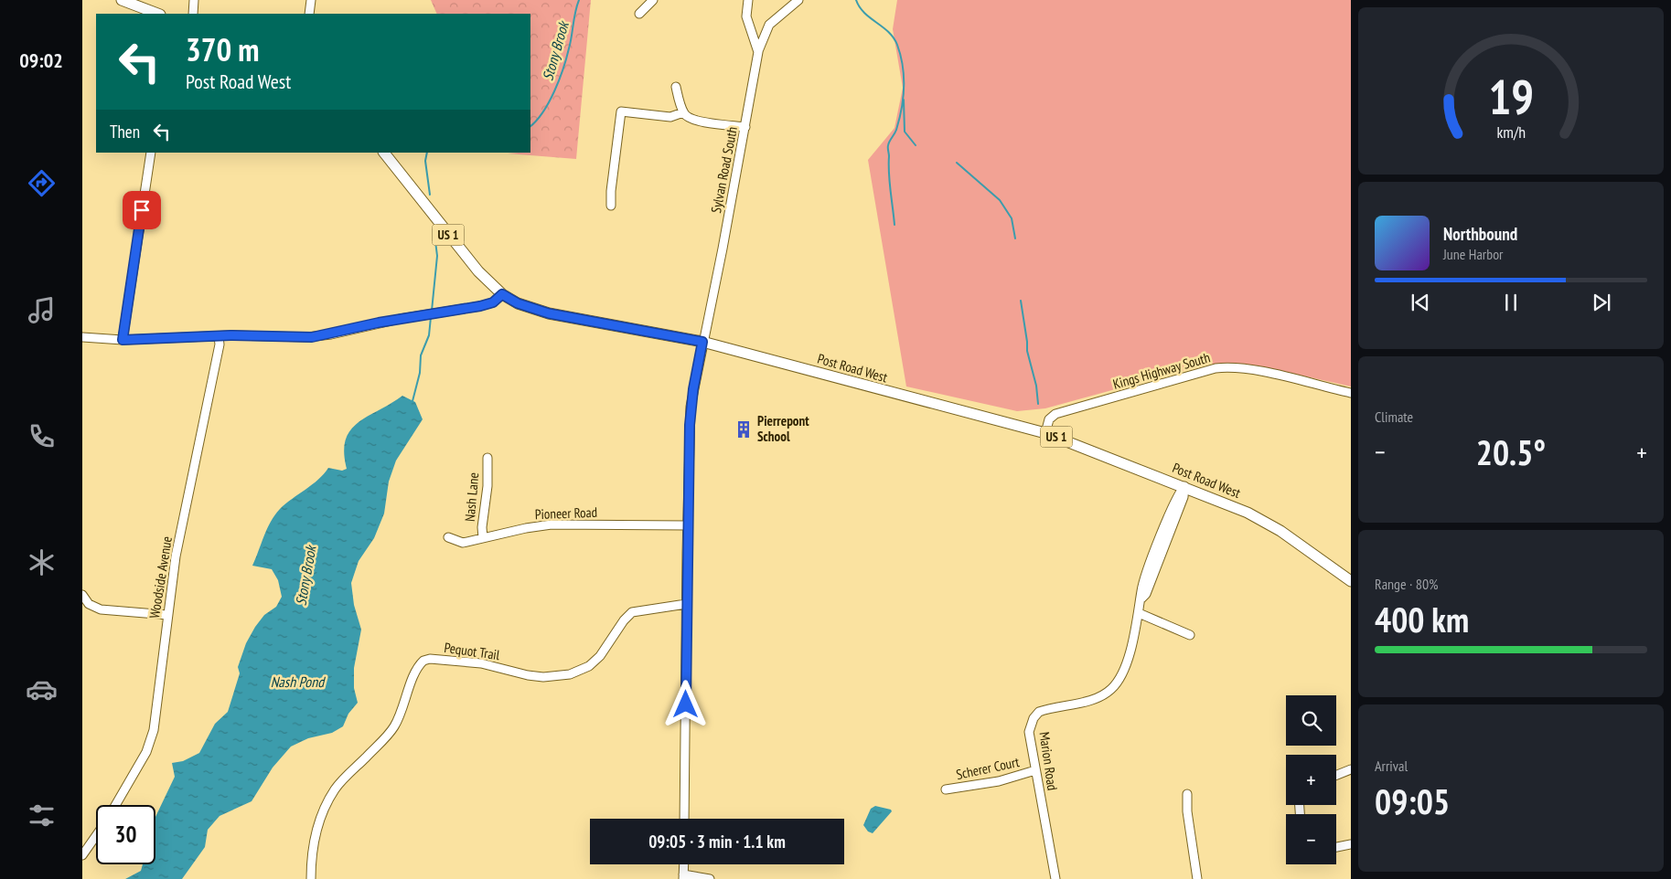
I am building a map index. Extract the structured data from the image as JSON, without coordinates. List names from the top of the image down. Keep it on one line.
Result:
{"streets":{"main road":["US 1","Post Road West"],"street":["Sylvan Road South","Kings Highway South","Nash Lane","Pioneer Road","Woodside Avenue","Pequot Trail","Marion Road","Scherer Court"]},"crossings":[["Sylvan Road South","Post Road West"],["Sylvan Road South","Pioneer Road"],["Sylvan Road South","Pequot Trail"],["Post Road West","Kings Highway South"],["Post Road West","Marion Road"],["Nash Lane","Pioneer Road"],["Marion Road","Scherer Court"]],"water":["Stony Brook","Nash Pond"],"places":{"building":["Pierrepont School"]},"page":{"tabs":"09:02","turn":["370 m","Post Road West"],"then":"Then","song":["Northbound","June Harbor"],"tile":["Climate",["Range · 80%","400 km"],["Arrival","09:05"]],"heat":["−","20.5°","+"],"map_buttons":["+","−"],"limit":"30","trip":"09:05 · 3 min · 1.1 km","gauge":["19","km/h"]}}
